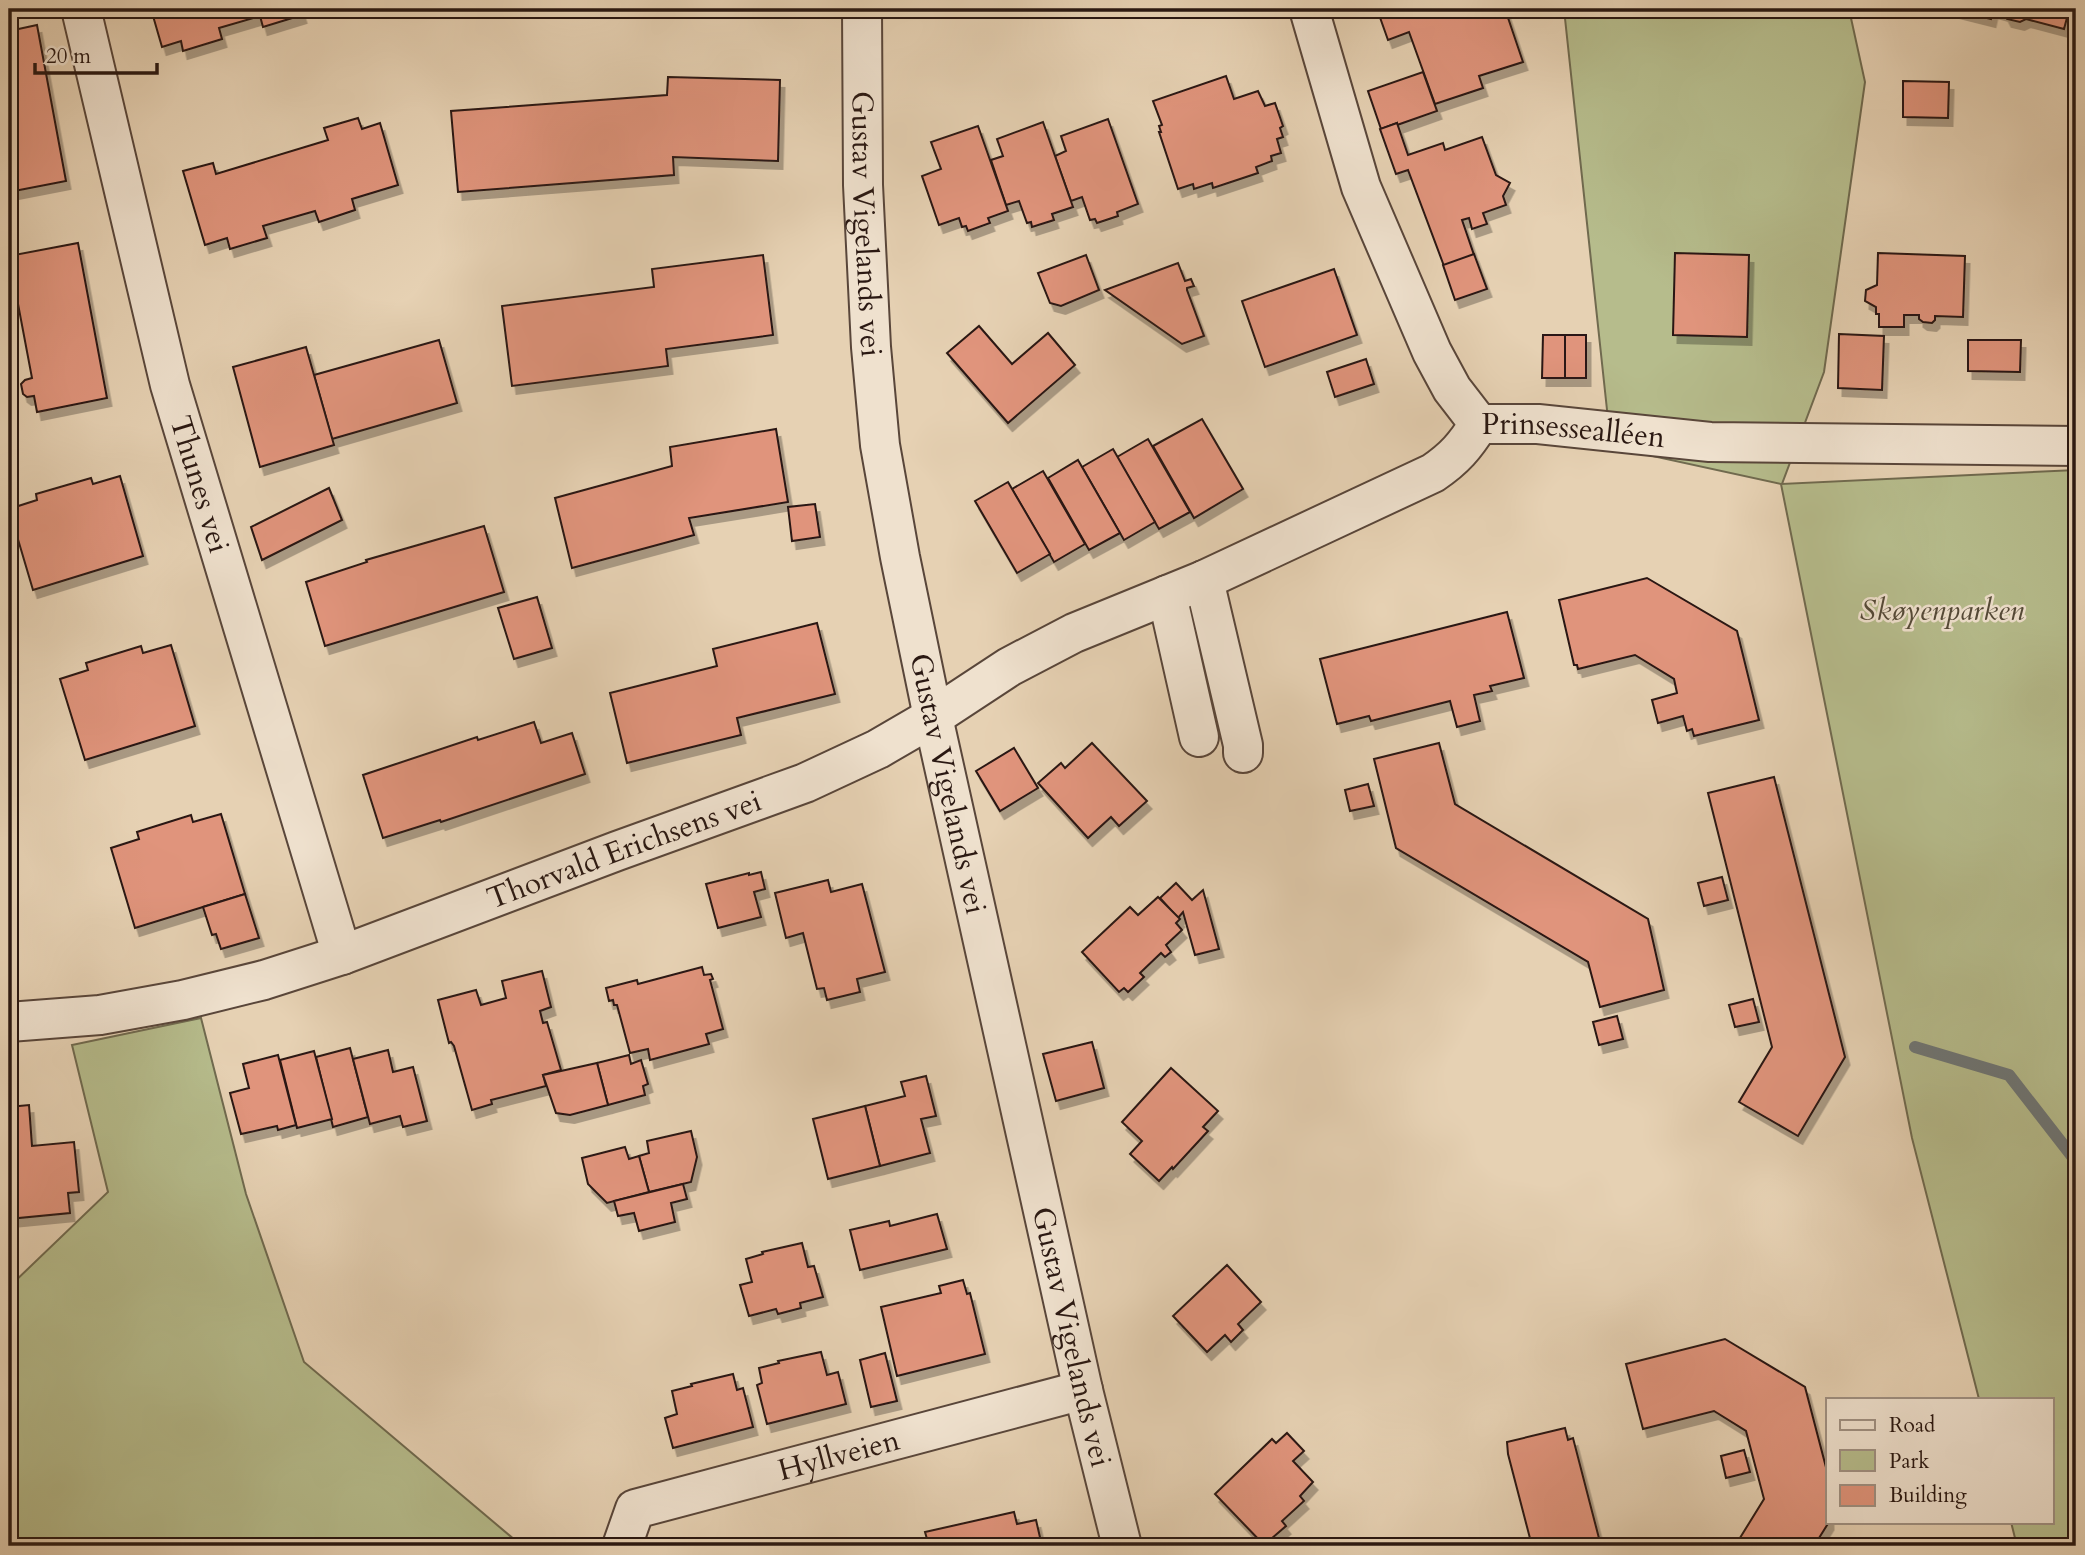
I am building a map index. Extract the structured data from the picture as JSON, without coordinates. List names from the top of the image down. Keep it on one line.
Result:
{"streets":{"street":["Gustav Vigelands vei","Prinsessealléen","Thunes vei","Thorvald Erichsens vei","Hyllveien"]},"crossings":[["Gustav Vigelands vei","Thorvald Erichsens vei"],["Gustav Vigelands vei","Hyllveien"],["Prinsessealléen","Thorvald Erichsens vei"],["Thunes vei","Thorvald Erichsens vei"]],"parks":["Skøyenparken"],"legend":["Road","Park","Building"],"scale_bar":"20 m"}
